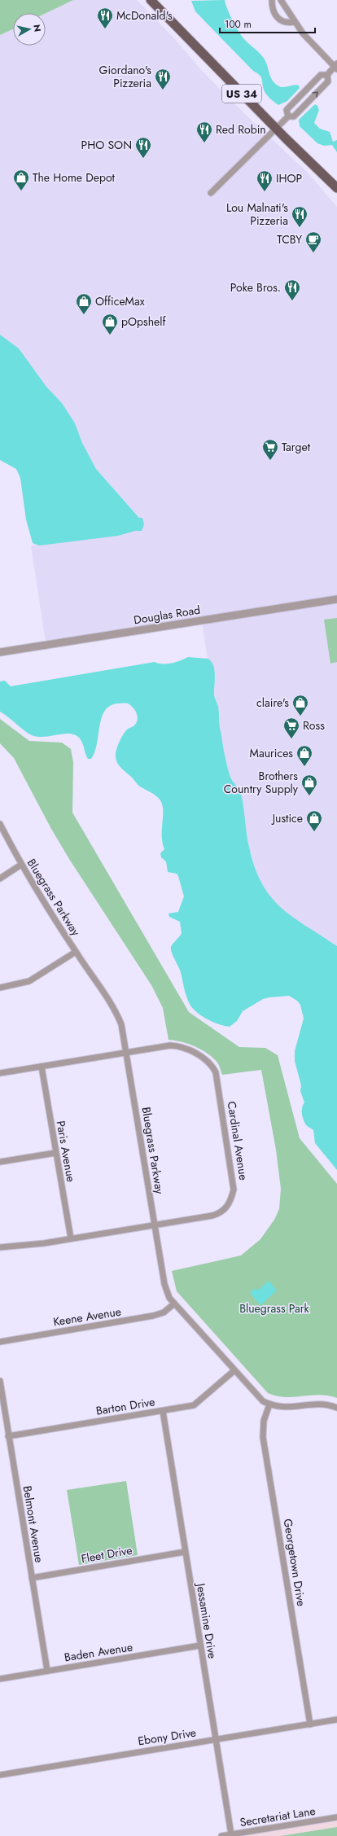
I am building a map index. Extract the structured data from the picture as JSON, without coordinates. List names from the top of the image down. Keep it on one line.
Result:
{"streets":{"main road":["US 34"],"street":["Douglas Road","Bluegrass Parkway","Cardinal Avenue","Paris Avenue","Keene Avenue","Barton Drive","Belmont Avenue","Fleet Drive","Georgetown Drive","Jessamine Drive","Baden Avenue","Ebony Drive","Secretariat Lane"]},"crossings":[["Bluegrass Parkway","Cardinal Avenue"],["Bluegrass Parkway","Keene Avenue"],["Bluegrass Parkway","Barton Drive"],["Bluegrass Parkway","Georgetown Drive"],["Cardinal Avenue","Paris Avenue"],["Barton Drive","Belmont Avenue"],["Barton Drive","Jessamine Drive"],["Belmont Avenue","Fleet Drive"],["Belmont Avenue","Baden Avenue"],["Fleet Drive","Jessamine Drive"],["Georgetown Drive","Ebony Drive"],["Jessamine Drive","Baden Avenue"],["Jessamine Drive","Ebony Drive"],["Jessamine Drive","Secretariat Lane"]],"parks":["Bluegrass Park"],"places":{"restaurant":["McDonald's","Giordano's Pizzeria","Red Robin","PHO SON","IHOP","Lou Malnati's Pizzeria","Poke Bros."],"shop":["The Home Depot","OfficeMax","pOpshelf","claire's","Maurices","Brothers Country Supply","Justice"],"cafe":["TCBY"],"supermarket":["Target","Ross"]},"scale_bar":"100 m","north":"right"}
